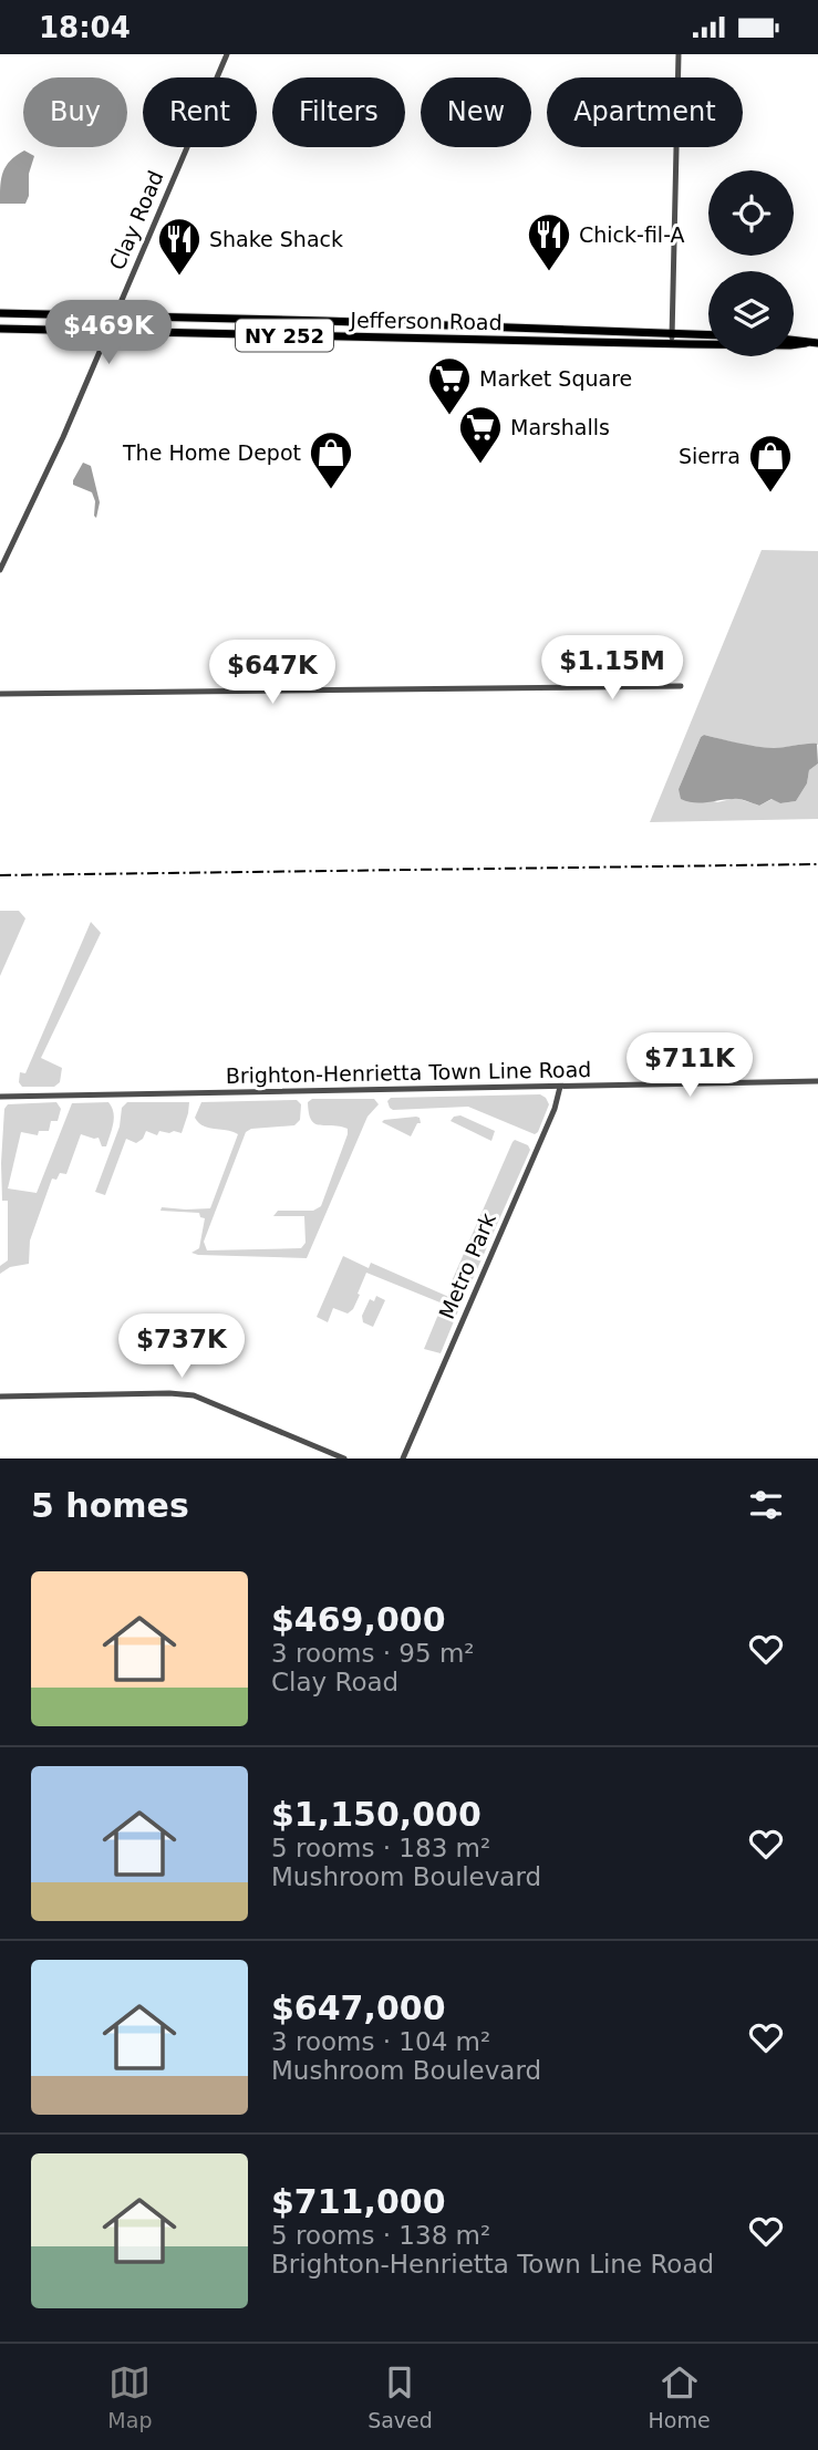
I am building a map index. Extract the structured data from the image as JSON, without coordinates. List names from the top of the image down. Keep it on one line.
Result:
{"streets":{"main road":["Jefferson Road","NY 252"],"street":["Clay Road","Brighton-Henrietta Town Line Road","Metro Park"]},"crossings":[["Clay Road","Jefferson Road"],["Brighton-Henrietta Town Line Road","Metro Park"]],"places":{"restaurant":["Chick-fil-A","Shake Shack"],"supermarket":["Market Square","Marshalls"],"shop":["The Home Depot","Sierra"]},"page":{"status":"18:04","chip":["Buy","Rent","Filters","New","Apartment"],"price":["$469K","$1.15M","$647K","$711K","$737K"],"heading":"5 homes","list":[{"name":"$469,000","note":"3 rooms · 95 m² · Clay Road"},{"name":"$1,150,000","note":"5 rooms · 183 m² · Mushroom Boulevard"},{"name":"$647,000","note":"3 rooms · 104 m² · Mushroom Boulevard"},{"name":"$711,000","note":"5 rooms · 138 m² · Brighton-Henrietta Town Line Road"}],"tabs":["Map","Saved","Home"]}}
